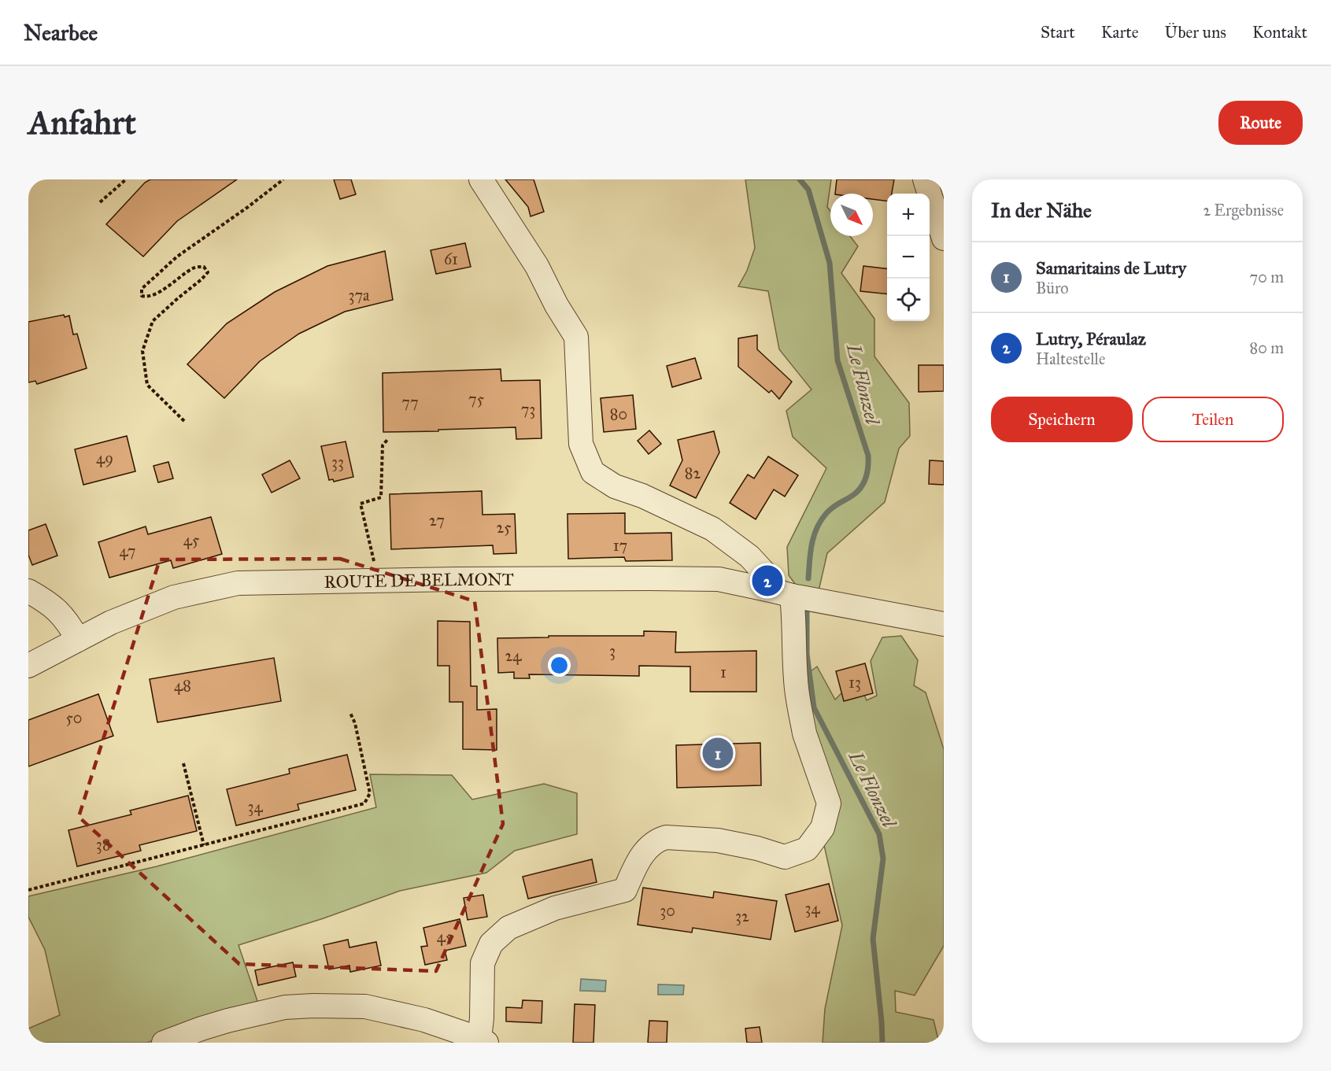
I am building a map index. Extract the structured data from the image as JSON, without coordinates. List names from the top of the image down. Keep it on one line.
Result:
{"streets":{"street":["ROUTE DE BELMONT"]},"water":["Le Flonzel"],"house_numbers":["61","37a","75","77","73","80","49","33","82","27","25","45","17","47","3","24","1","13","48","50","34","38","34","30","32","45"],"north":"bottom right","page":{"header":"Nearbee","nav":["Start","Karte","Über uns","Kontakt"],"buttons":["Route",["Speichern","Teilen"]],"title":"Anfahrt","heading":["In der Nähe","2 Ergebnisse"],"map_buttons":["+","−"],"list":[{"mark":"1","name":"Samaritains de Lutry","note":"Büro","value":"70 m"},{"mark":"2","name":"Lutry, Péraulaz","note":"Haltestelle","value":"80 m"}],"pins":["2","1"]}}
